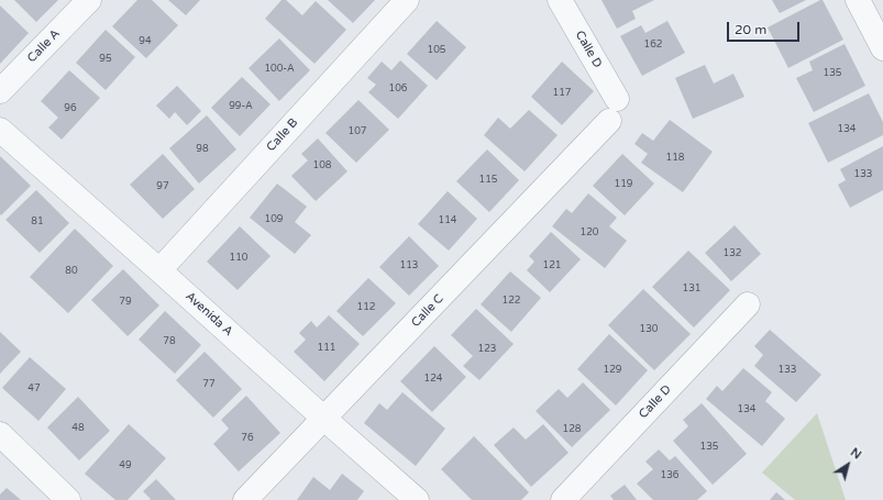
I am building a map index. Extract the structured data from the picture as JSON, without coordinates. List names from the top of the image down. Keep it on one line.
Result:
{"streets":{"street":["Calle A","Calle D","Calle B","Calle C","Avenida A"]},"crossings":[["Calle D","Calle C"],["Calle B","Avenida A"],["Calle C","Avenida A"]],"house_numbers":["94","162","105","95","100-A","135","106","117","99-A","96","134","107","98","118","108","133","115","119","97","109","114","81","120","132","110","113","121","80","131","122","79","112","130","78","111","123","129","133","124","77","47","134","48","128","76","135","49","136"],"scale_bar":"20 m","north":"top right"}
